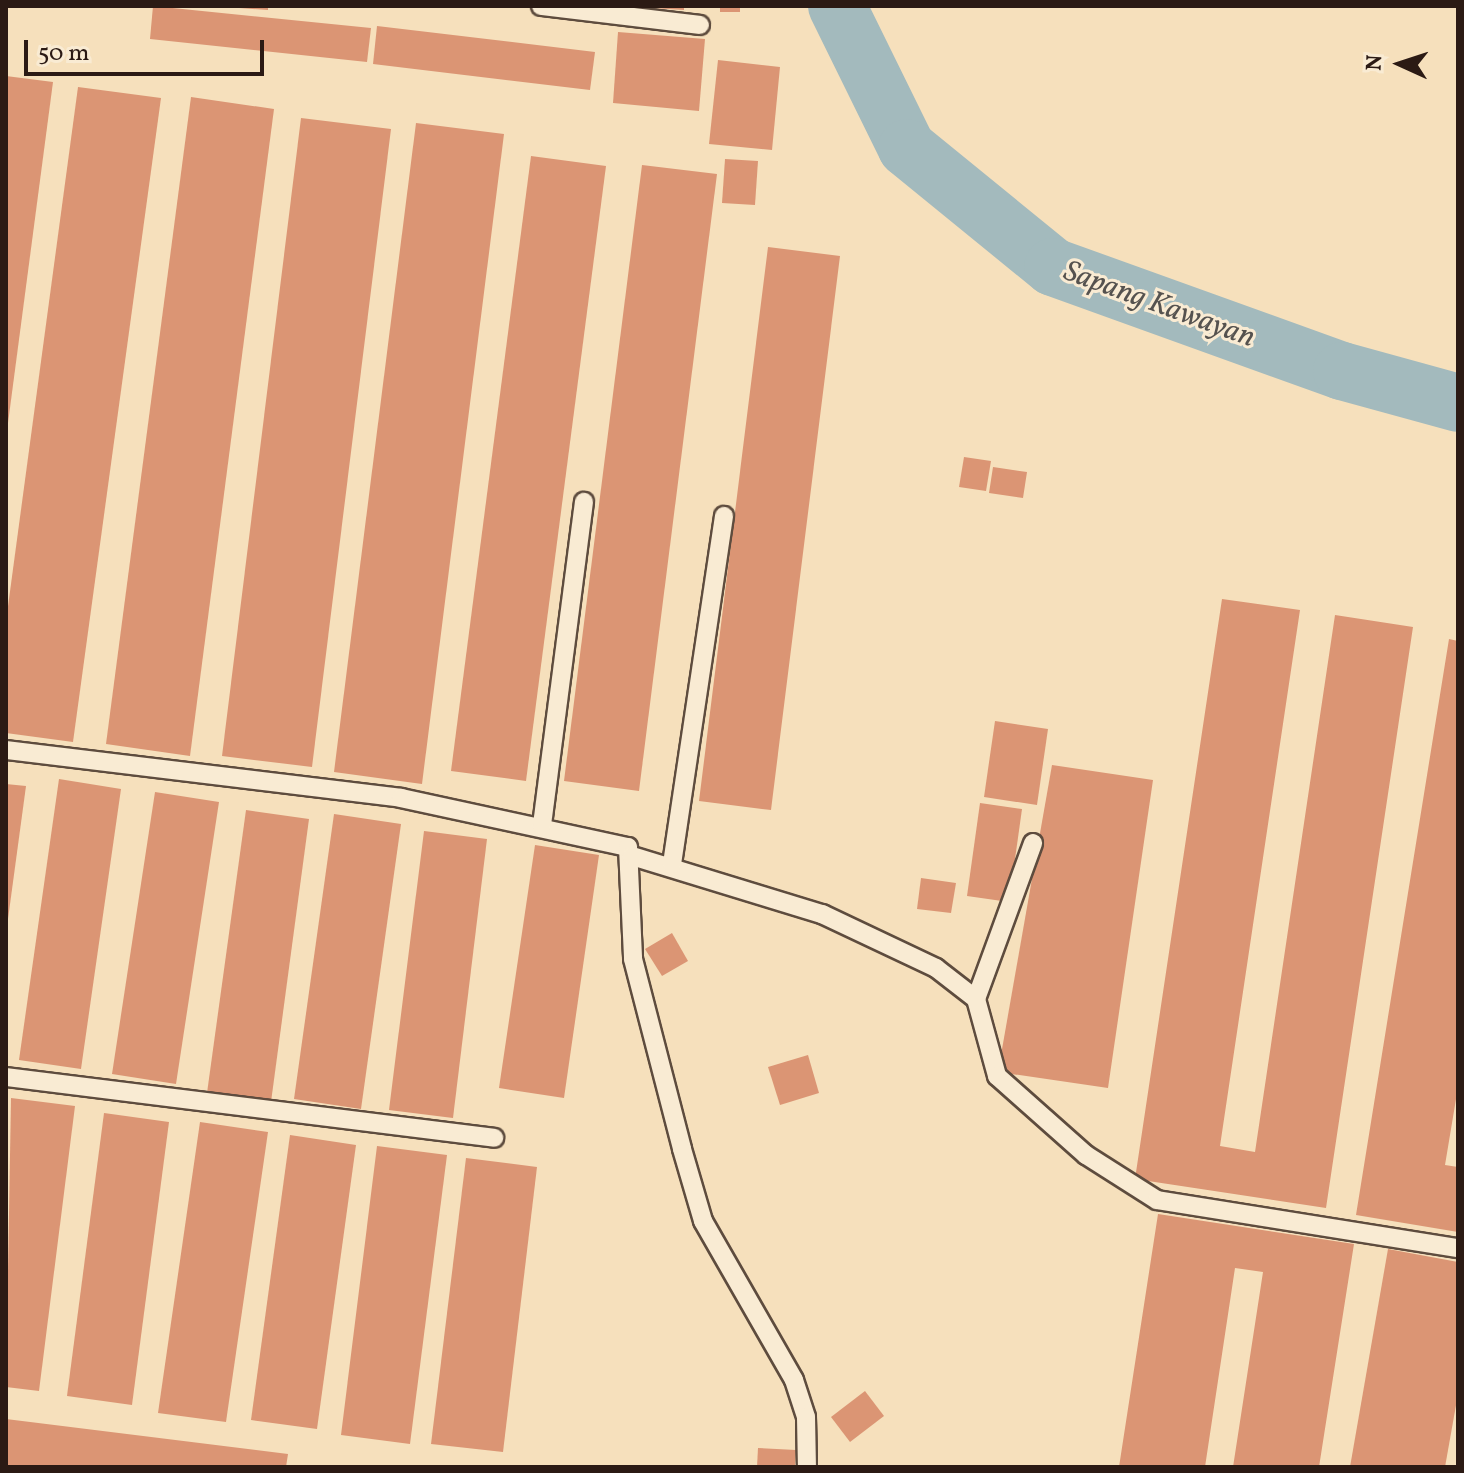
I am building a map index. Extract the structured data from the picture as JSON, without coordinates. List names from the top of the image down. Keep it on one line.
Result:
{"water":["Sapang Kawayan"],"scale_bar":"50 m","north":"left"}
